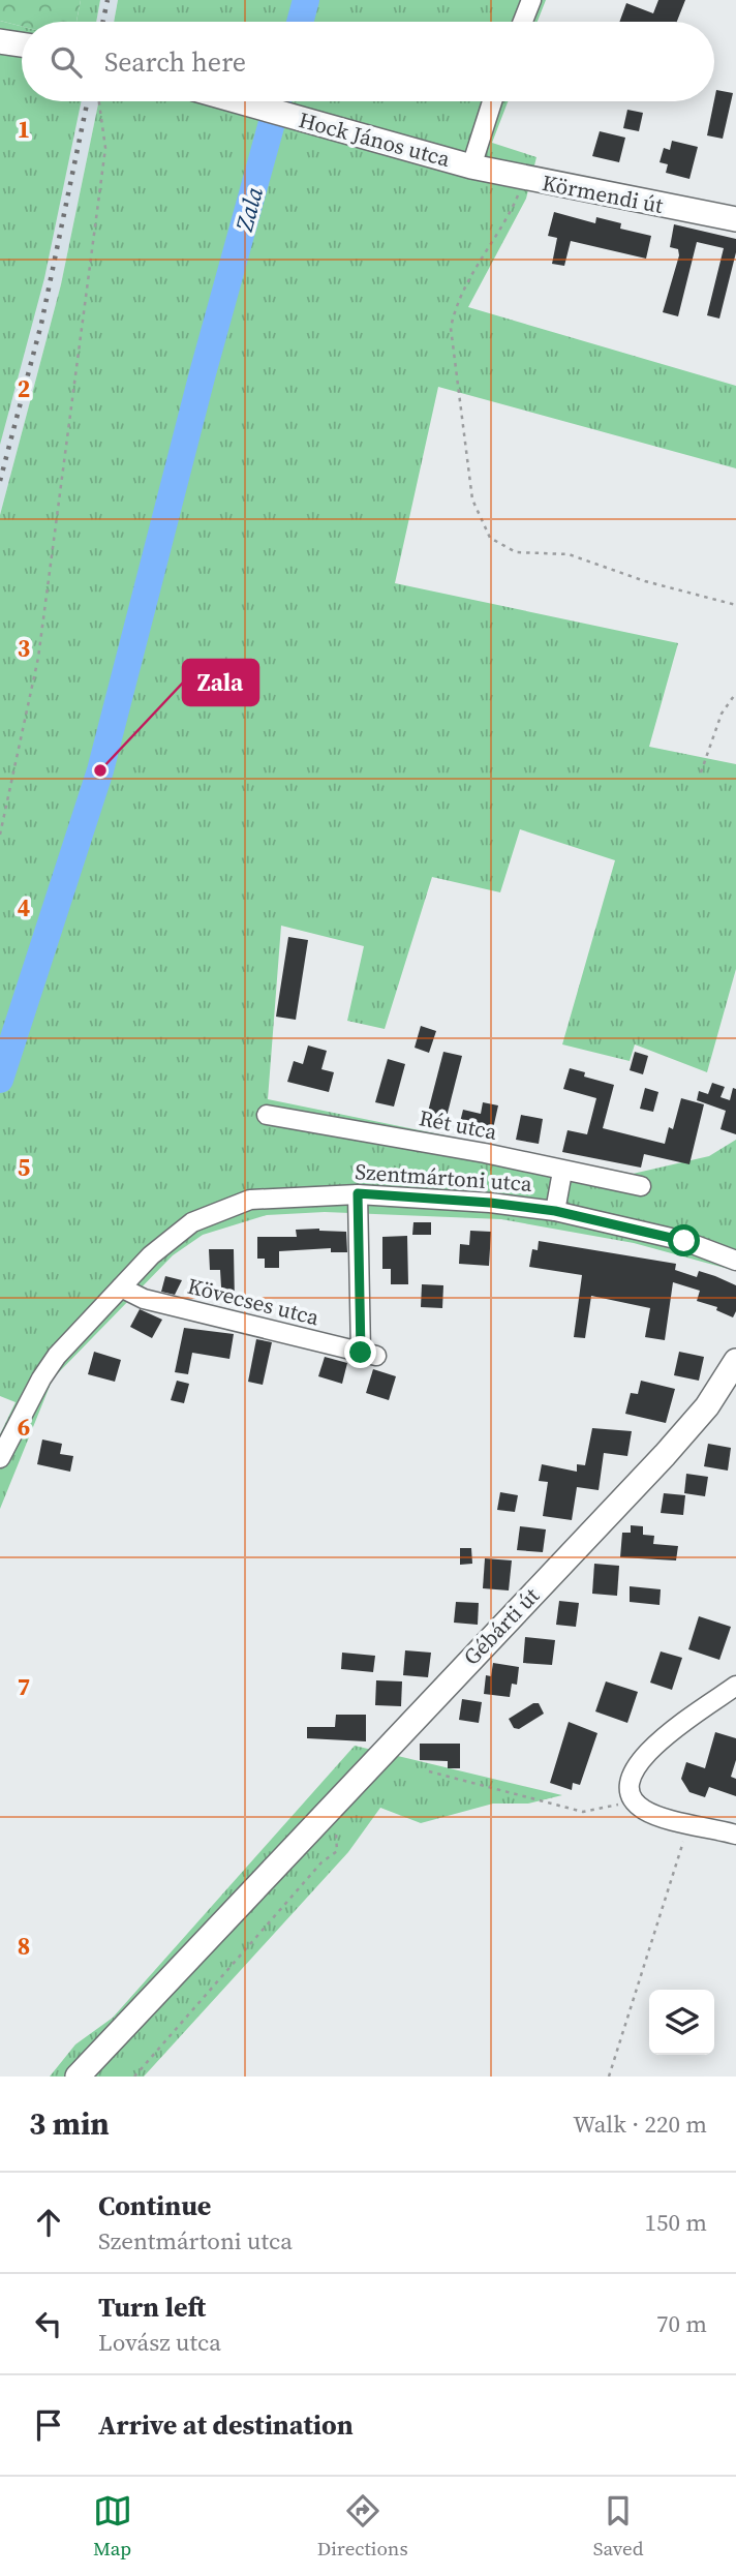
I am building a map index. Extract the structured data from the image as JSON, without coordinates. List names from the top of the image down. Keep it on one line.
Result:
{"streets":{"main road":["Hock János utca","Körmendi út","Gébárti út"],"street":["Rét utca","Szentmártoni utca","Kövecses utca"]},"crossings":[["Hock János utca","Körmendi út"],["Szentmártoni utca","Kövecses utca"]],"water":["Zala"],"places":["Zala"],"page":{"search":"Search here","heading":["3 min","Walk · 220 m"],"list":[["Continue","Szentmártoni utca","150 m"],["Turn left","Lovász utca","70 m"],"Arrive at destination"],"nav":["Map","Directions","Saved"]},"grid":{"rows":["1","2","3","4","5","6","7","8"]}}
